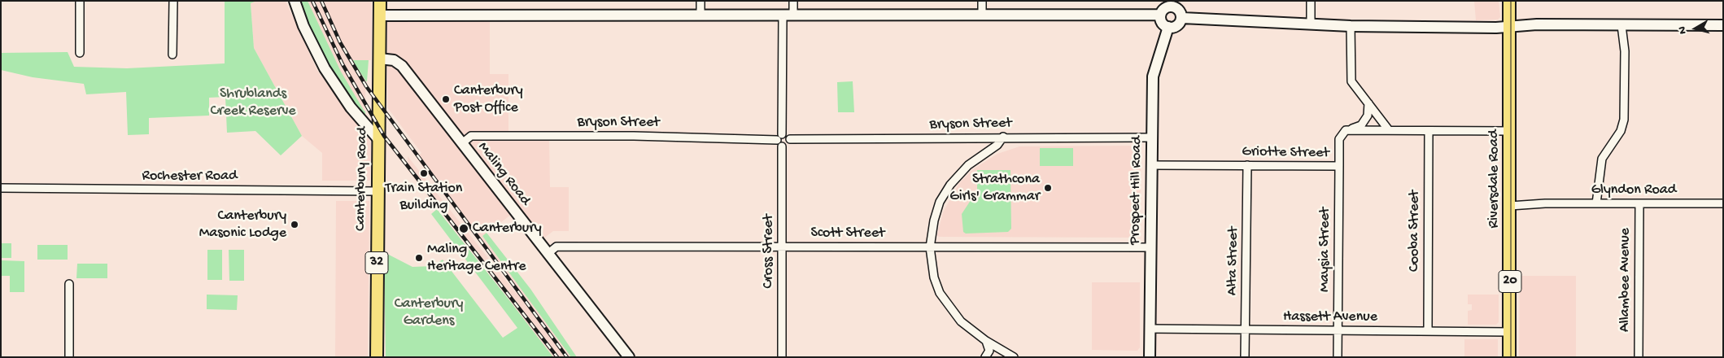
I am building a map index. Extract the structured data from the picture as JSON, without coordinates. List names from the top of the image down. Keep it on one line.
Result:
{"streets":{"main road":["Canterbury Road","Riversdale Road","32","20"],"street":["Bryson Street","Griotte Street","Maling Road","Rochester Road","Prospect Hill Road","Glyndon Road","Cooba Street","Scott Street","Maysia Street","Cross Street","Alta Street","Allambee Avenue","Hassett Avenue"]},"crossings":[["Bryson Street","Maling Road"],["Bryson Street","Prospect Hill Road"],["Bryson Street","Cross Street"],["Griotte Street","Prospect Hill Road"],["Griotte Street","Maysia Street"],["Griotte Street","Alta Street"],["Maling Road","Canterbury Road"],["Maling Road","Scott Street"],["Rochester Road","Canterbury Road"],["Riversdale Road","Glyndon Road"],["Riversdale Road","Hassett Avenue"],["Prospect Hill Road","Scott Street"],["Prospect Hill Road","Hassett Avenue"],["Glyndon Road","Allambee Avenue"],["Cooba Street","Hassett Avenue"],["Scott Street","Cross Street"],["Maysia Street","Hassett Avenue"],["Alta Street","Hassett Avenue"]],"parks":["Shrublands Creek Reserve","Canterbury Gardens"],"places":["Canterbury Post Office","Train Station Building","Strathcona Girls' Grammar","Canterbury Masonic Lodge","Canterbury","Maling Heritage Centre"],"north":"left"}
